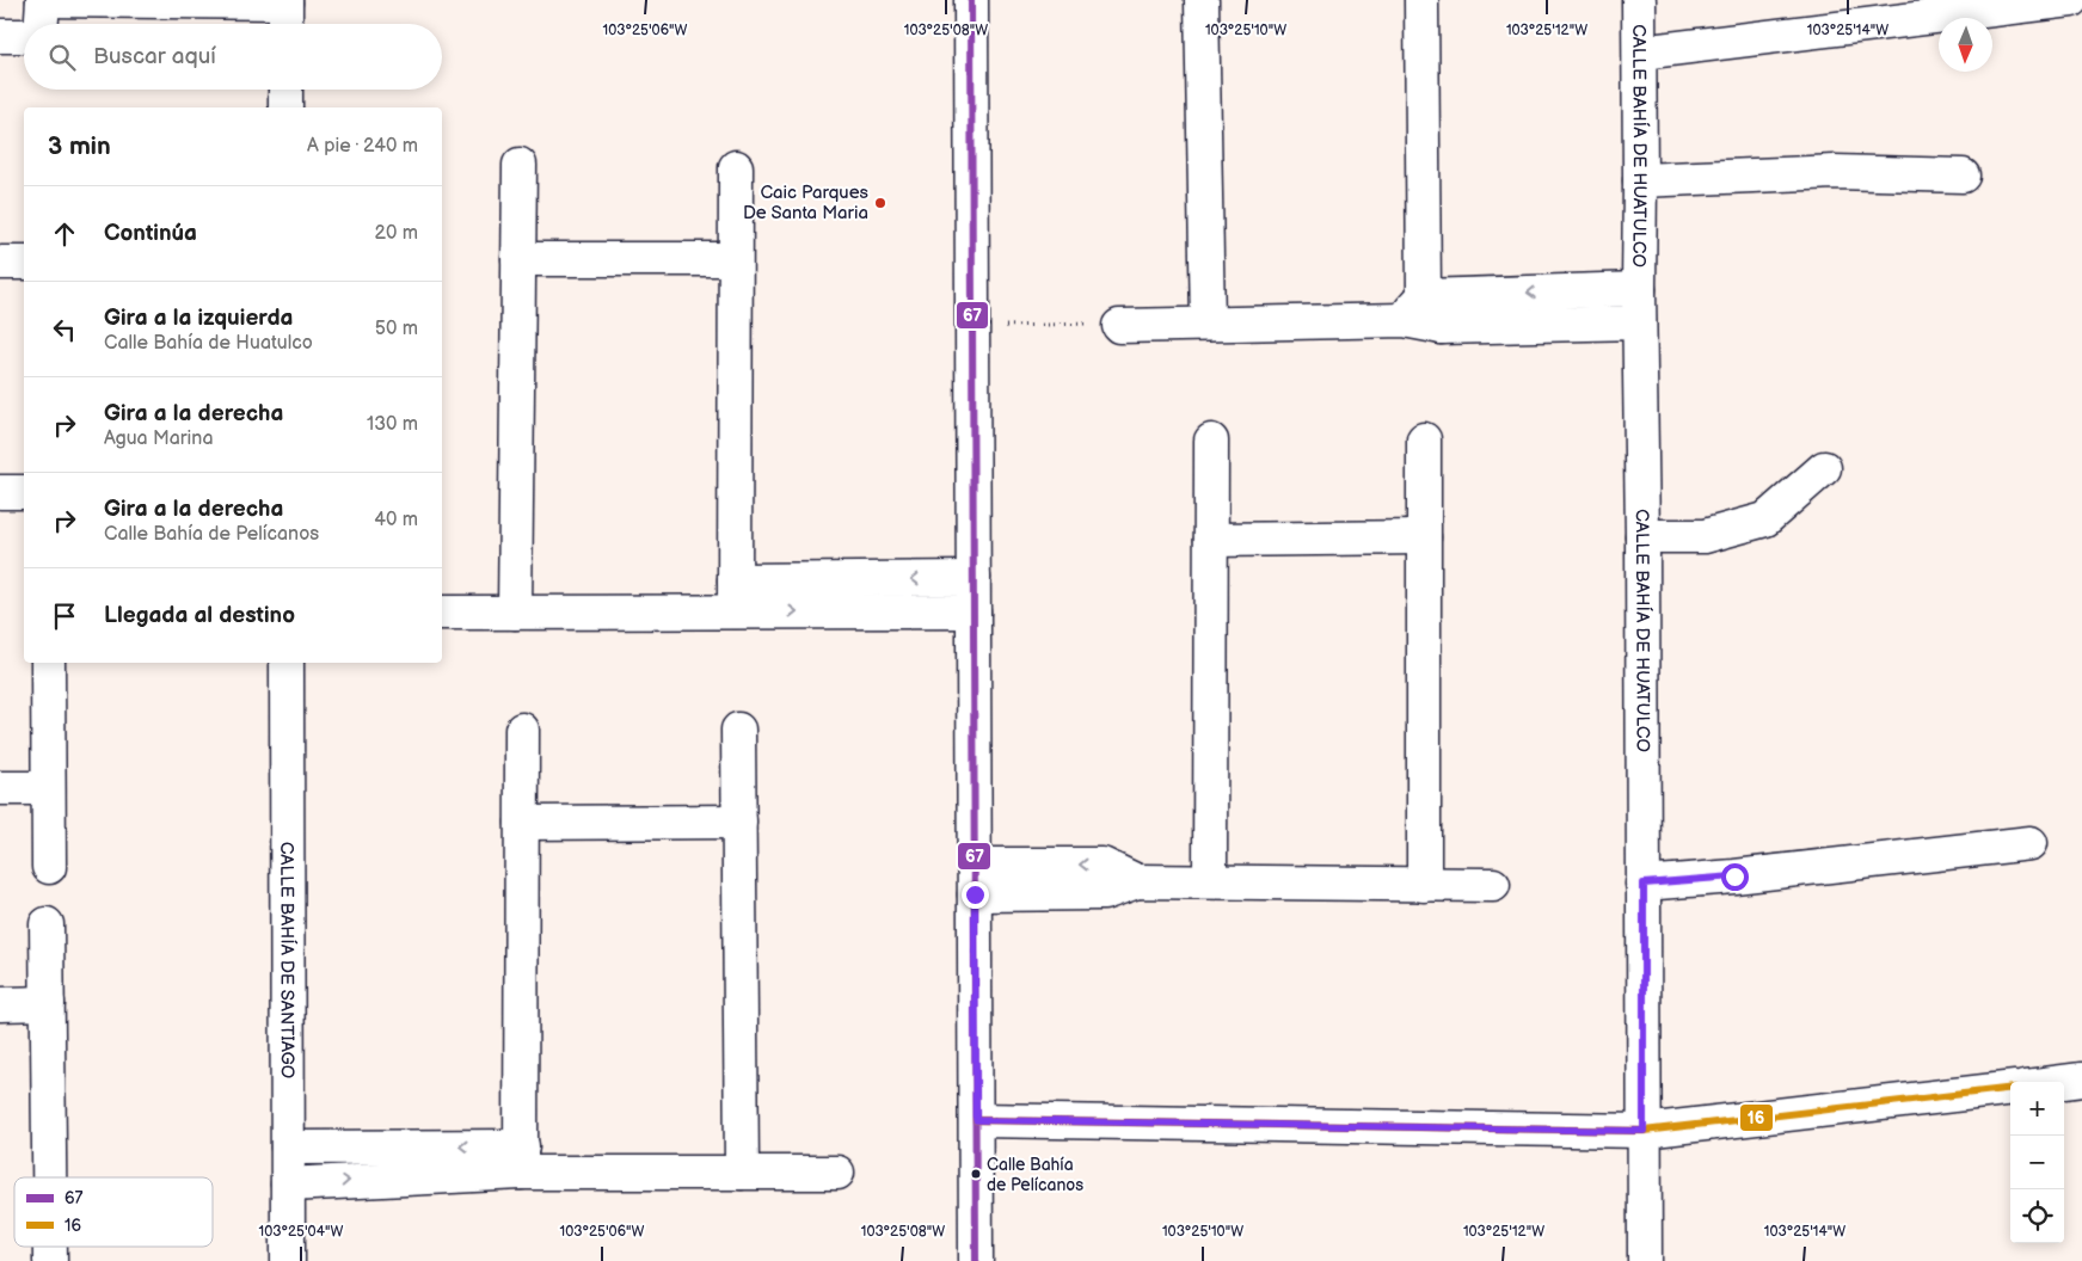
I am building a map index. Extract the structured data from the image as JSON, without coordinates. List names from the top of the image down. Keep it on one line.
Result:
{"streets":{"street":["CALLE BAHÍA DE HUATULCO","CALLE BAHÍA DE SANTIAGO"]},"places":["Caic Parques De Santa Maria","Calle Bahía de Pelícanos"],"lines":["transit line 67","transit line 16"],"legend":["67","16"],"north":"bottom","page":{"search":"Buscar aquí","heading":["3 min","A pie · 240 m"],"list":[["Continúa","20 m"],["Gira a la izquierda","Calle Bahía de Huatulco","50 m"],["Gira a la derecha","Agua Marina","130 m"],["Gira a la derecha","Calle Bahía de Pelícanos","40 m"],"Llegada al destino"],"map_buttons":["+","−"]},"coordinates":["103°25'06\"W","103°25'08\"W","103°25'10\"W","103°25'12\"W","103°25'14\"W","103°25'04\"W"]}
